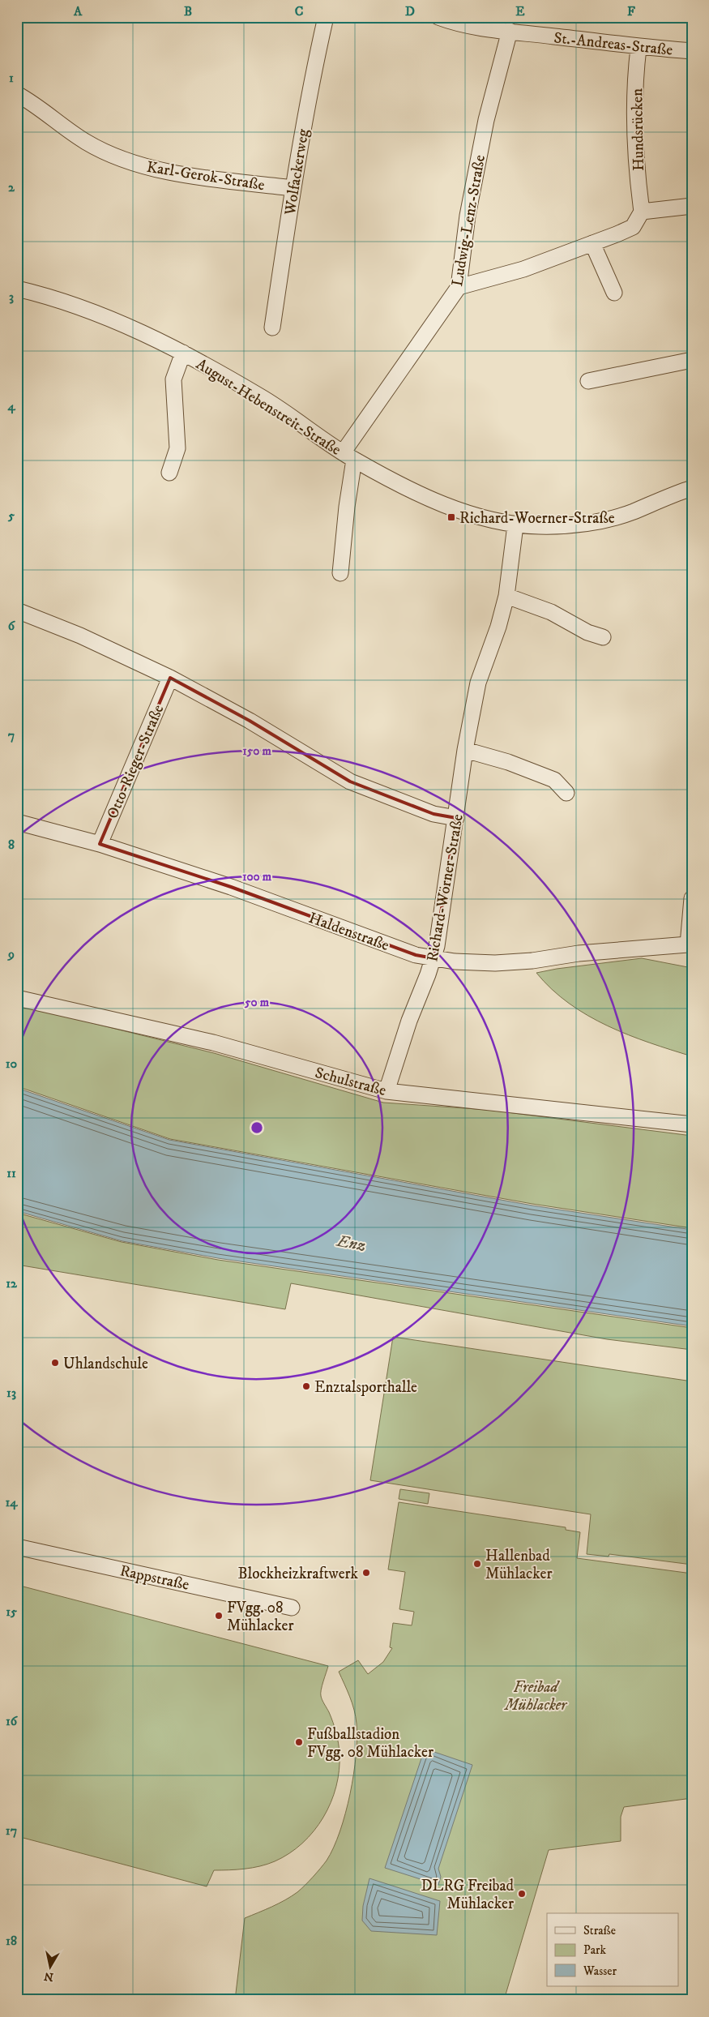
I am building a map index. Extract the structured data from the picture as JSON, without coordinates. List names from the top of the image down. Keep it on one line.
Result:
{"streets":{"street":["St.-Andreas-Straße","Hundsrücken","Wolfackerweg","Karl-Gerok-Straße","Ludwig-Lenz-Straße","August-Hebenstreit-Straße","Otto-Rieger-Straße","Richard-Wörner-Straße","Haldenstraße","Schulstraße","Rappstraße"]},"crossings":[["St.-Andreas-Straße","Hundsrücken"],["St.-Andreas-Straße","Ludwig-Lenz-Straße"],["Wolfackerweg","Karl-Gerok-Straße"],["Ludwig-Lenz-Straße","August-Hebenstreit-Straße"],["August-Hebenstreit-Straße","Richard-Wörner-Straße"],["Otto-Rieger-Straße","Haldenstraße"],["Richard-Wörner-Straße","Haldenstraße"],["Richard-Wörner-Straße","Schulstraße"]],"water":["Enz"],"parks":["Freibad Mühlacker"],"places":{"transit":["Richard-Woerner-Straße"],"other":["Uhlandschule","Enztalsporthalle","Hallenbad Mühlacker","Blockheizkraftwerk","FVgg. 08 Mühlacker","Fußballstadion FVgg. 08 Mühlacker","DLRG Freibad Mühlacker"]},"legend":["Straße","Park","Wasser"],"north":"bottom","grid":{"columns":["A","B","C","D","E","F"],"rows":["1","2","3","4","5","6","7","8","9","10","11","12","13","14","15","16","17","18"]},"rings":["150 m","100 m","50 m"]}
